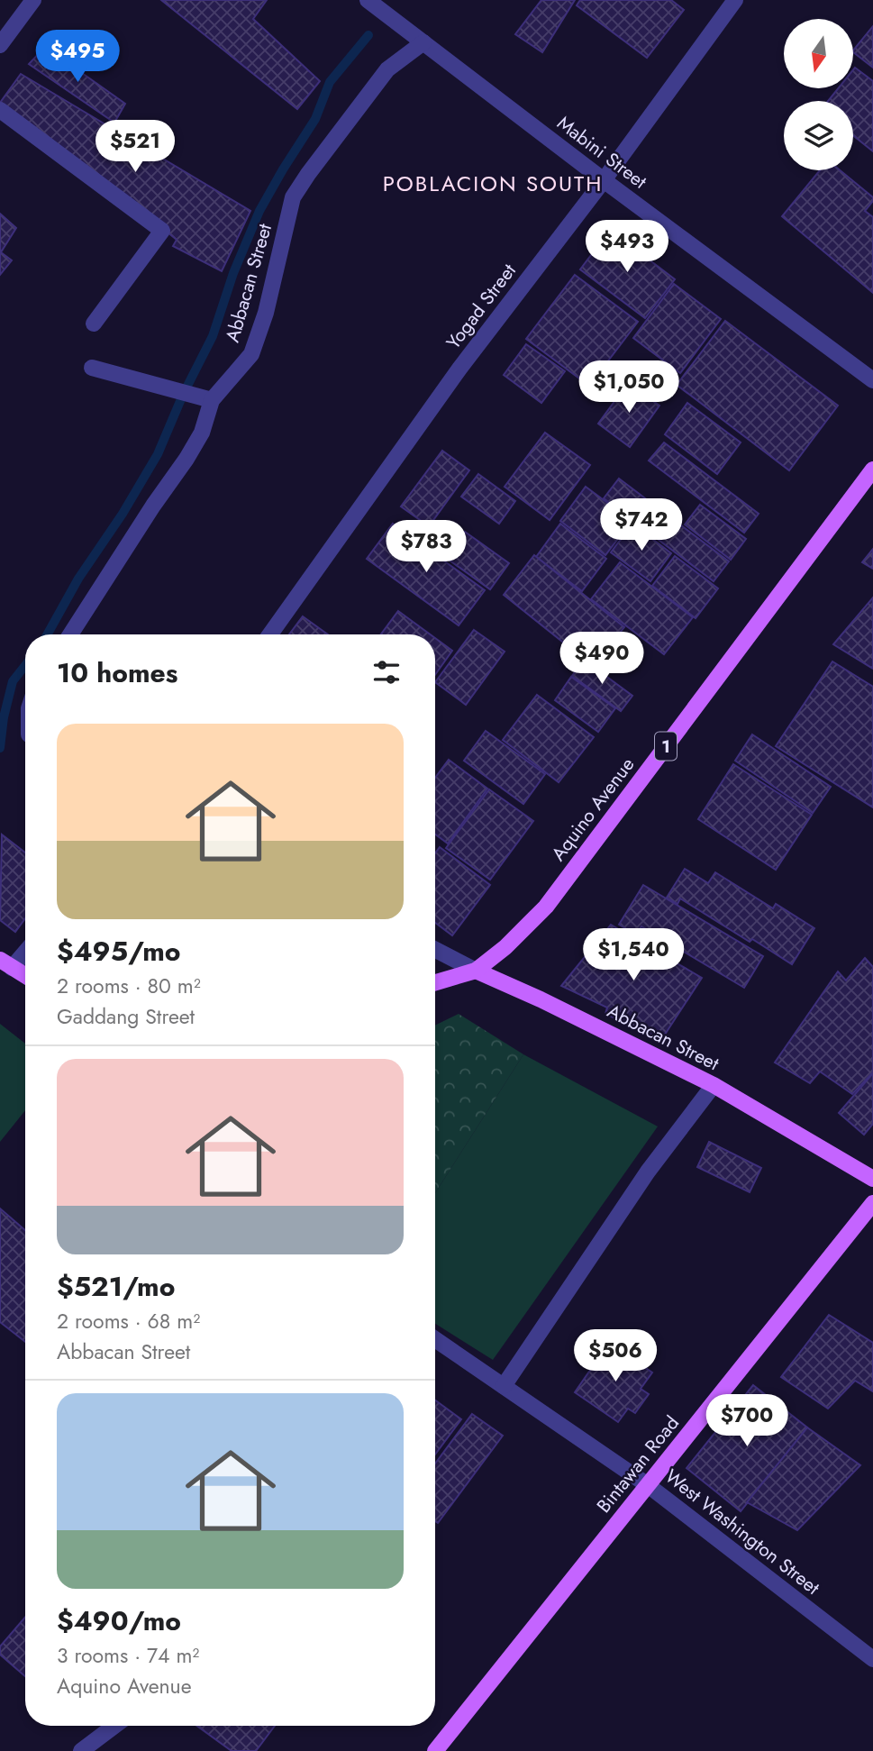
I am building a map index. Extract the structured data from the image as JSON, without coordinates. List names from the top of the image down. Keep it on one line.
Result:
{"streets":{"main road":["Abbacan Street","1","Aquino Avenue","Bintawan Road"],"street":["Mabini Street","Yogad Street","West Washington Street"]},"crossings":[["Mabini Street","Abbacan Street"],["Mabini Street","Yogad Street"],["Abbacan Street","Aquino Avenue"],["Bintawan Road","West Washington Street"]],"districts":["POBLACION SOUTH"],"north":"bottom","page":{"price":["$495","$521","$493","$1,050","$742","$783","$490","$1,540","$506","$700"],"heading":"10 homes","list":[{"name":"$495/mo","note":"2 rooms · 80 m² · Gaddang Street"},{"name":"$521/mo","note":"2 rooms · 68 m² · Abbacan Street"},{"name":"$490/mo","note":"3 rooms · 74 m² · Aquino Avenue"}]}}
